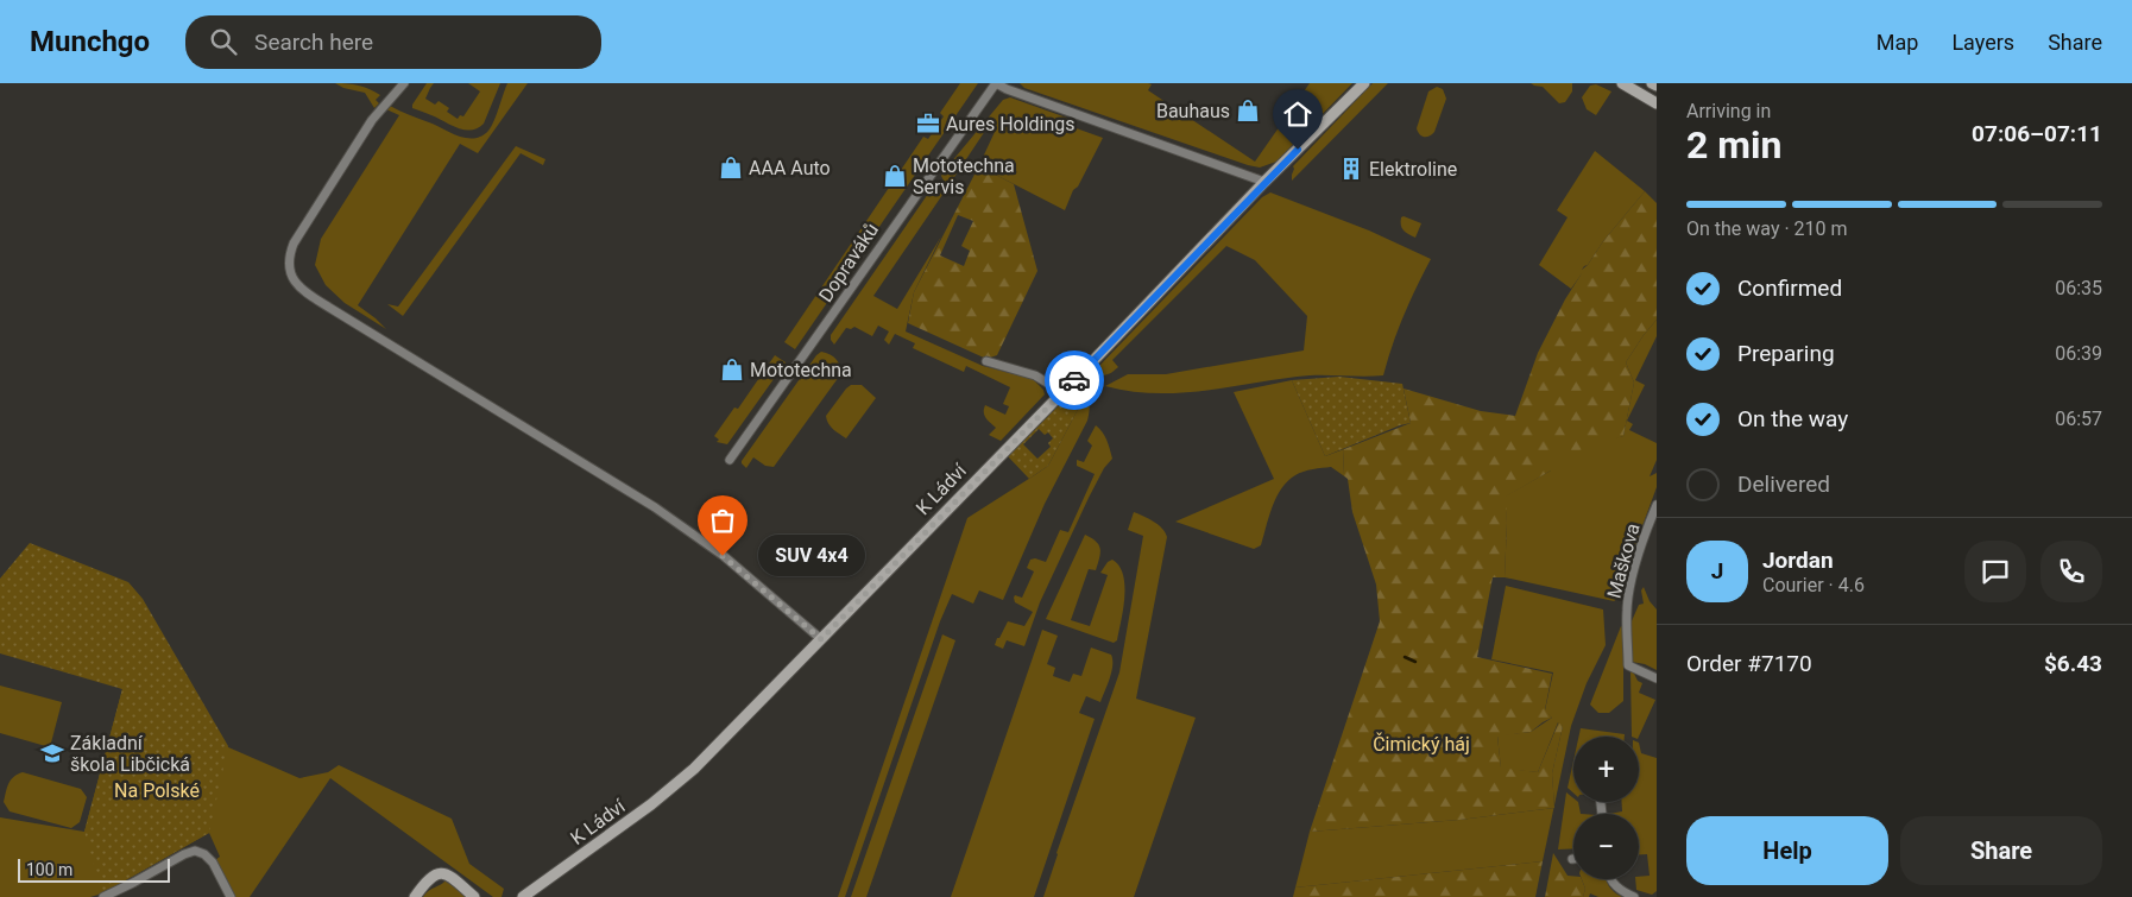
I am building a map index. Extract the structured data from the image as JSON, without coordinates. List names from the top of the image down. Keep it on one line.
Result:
{"streets":{"street":["Dopraváků","K Ládví","Maškova"]},"parks":["Čimický háj","Na Polské"],"places":{"shop":["Bauhaus","AAA Auto","Mototechna Servis","Mototechna"],"office":["Aures Holdings"],"building":["Elektroline"],"other":["SUV 4x4"],"school or university":["Základní škola Libčická"]},"scale_bar":"100 m","page":{"header":"Munchgo","search":"Search here","nav":["Map","Layers","Share"],"heading":["2 min","Arriving in","07:06–07:11"],"panel":["Jordan","Courier · 4.6","Order #7170","$6.43"],"bar":"On the way · 210 m","list":[["Confirmed","06:35"],["Preparing","06:39"],["On the way","06:57"],"Delivered"],"bubble":"SUV 4x4","round":"J","map_buttons":["+","−"],"buttons":["Help","Share"],"scale":"100 m"}}
